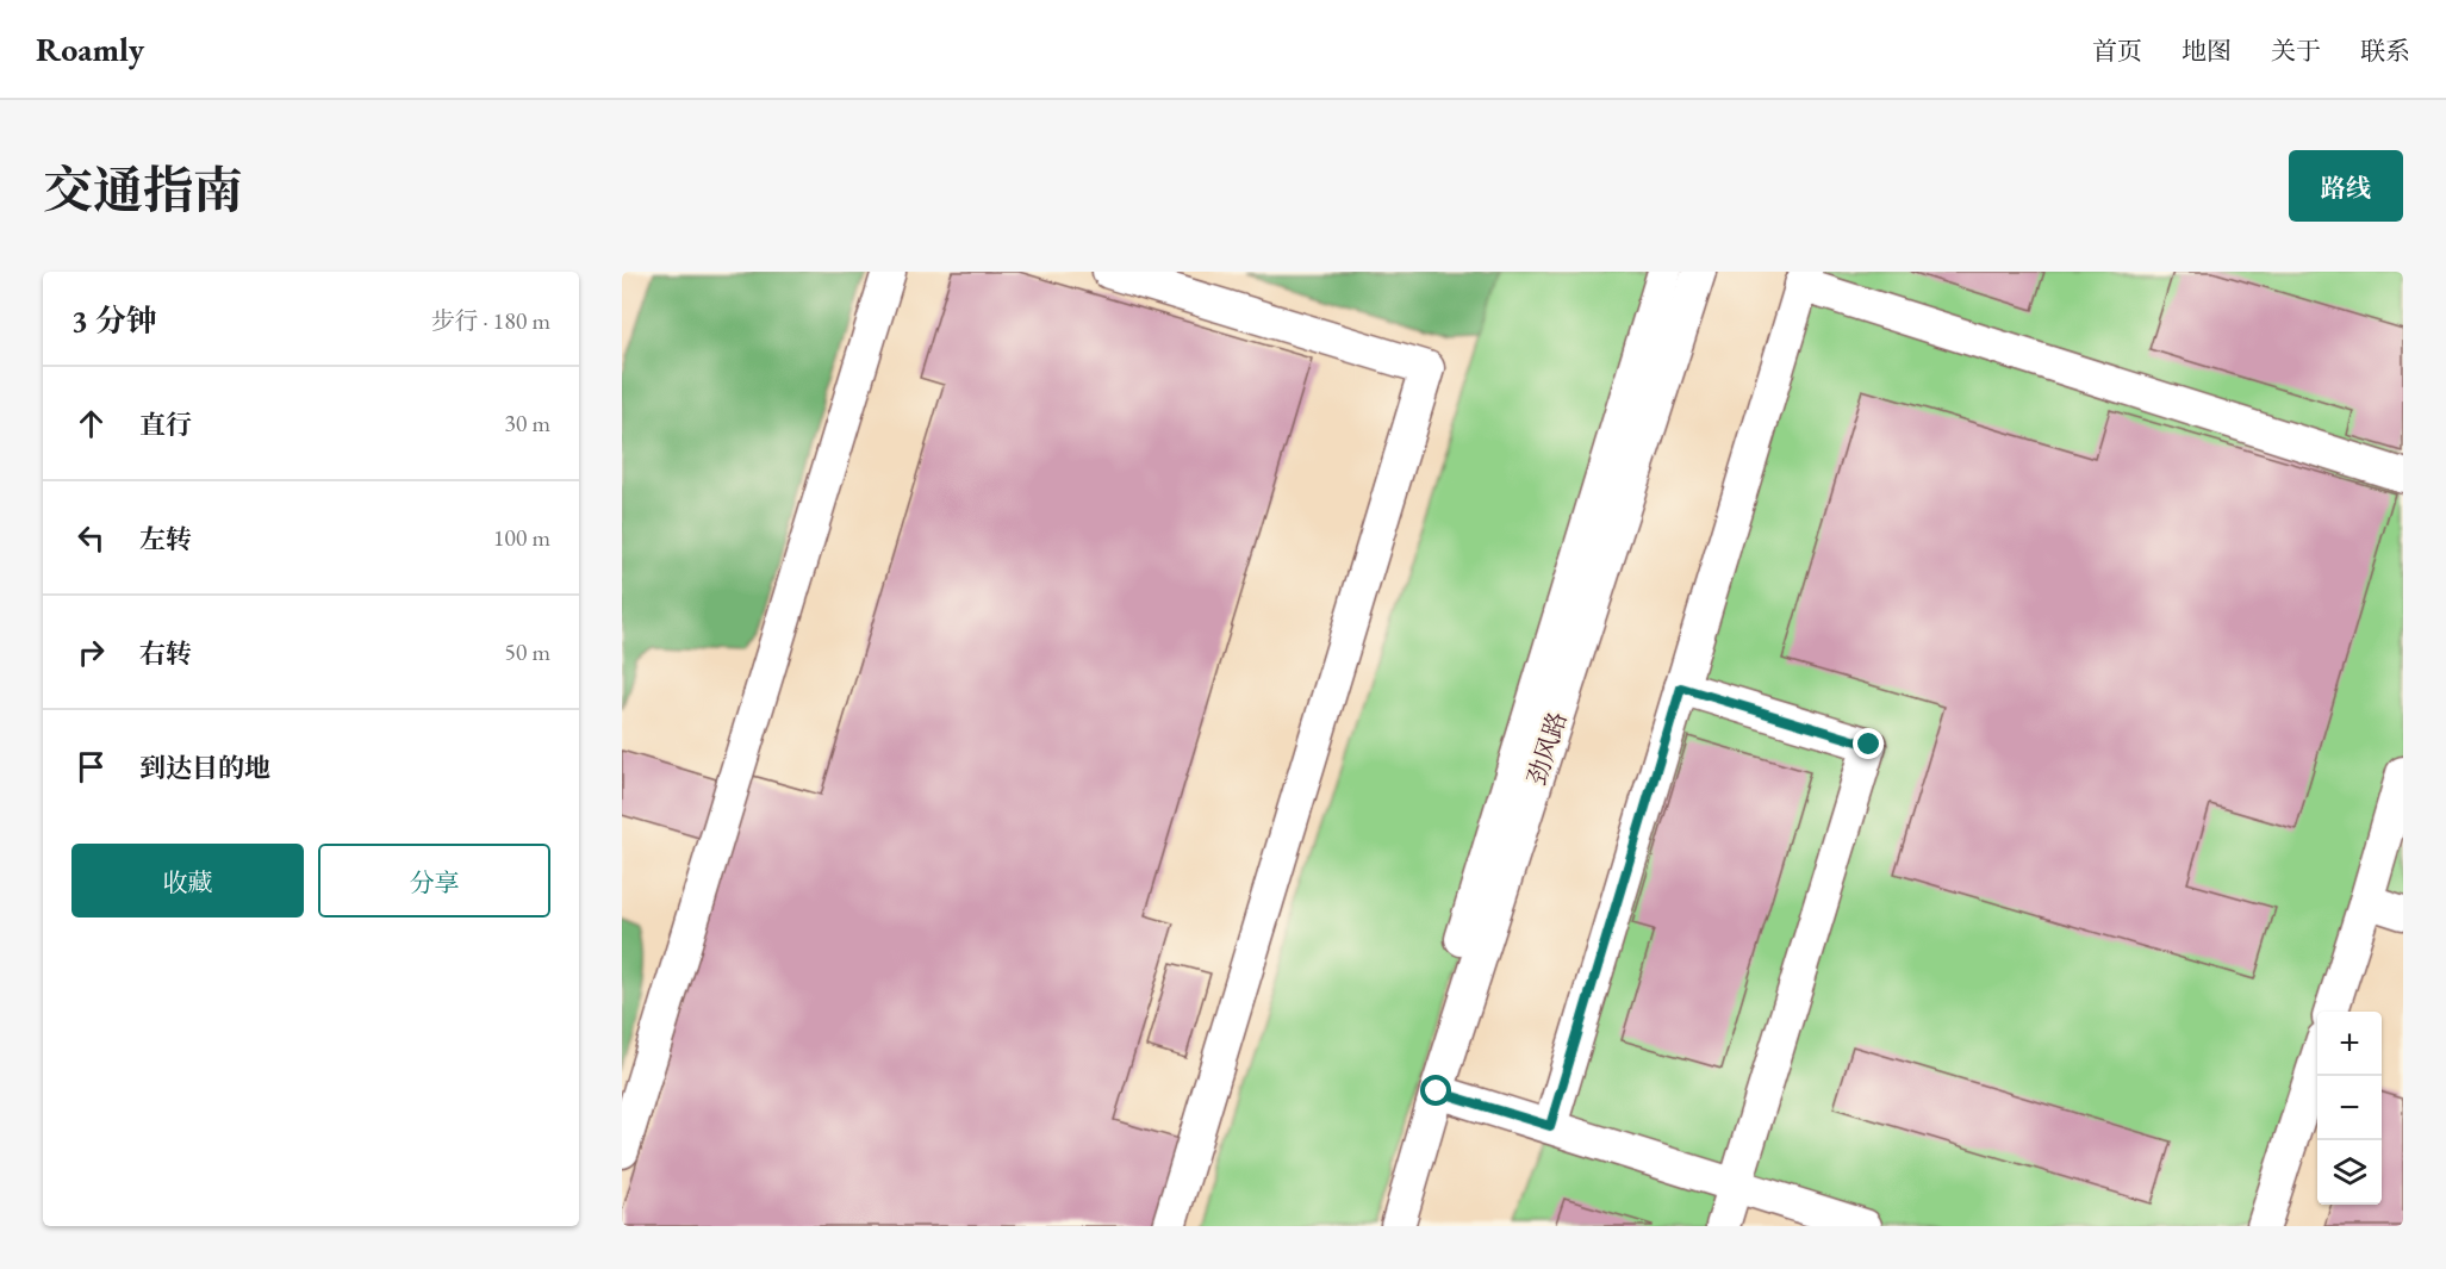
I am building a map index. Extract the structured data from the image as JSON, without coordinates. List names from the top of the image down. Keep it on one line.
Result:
{"streets":{"street":["劲风路"]},"page":{"header":"Roamly","nav":["首页","地图","关于","联系"],"title":"交通指南","buttons":["路线",["收藏","分享"]],"heading":["3 分钟","步行 · 180 m"],"list":[["直行","30 m"],["左转","100 m"],["右转","50 m"],"到达目的地"],"map_buttons":["+","−"]}}
